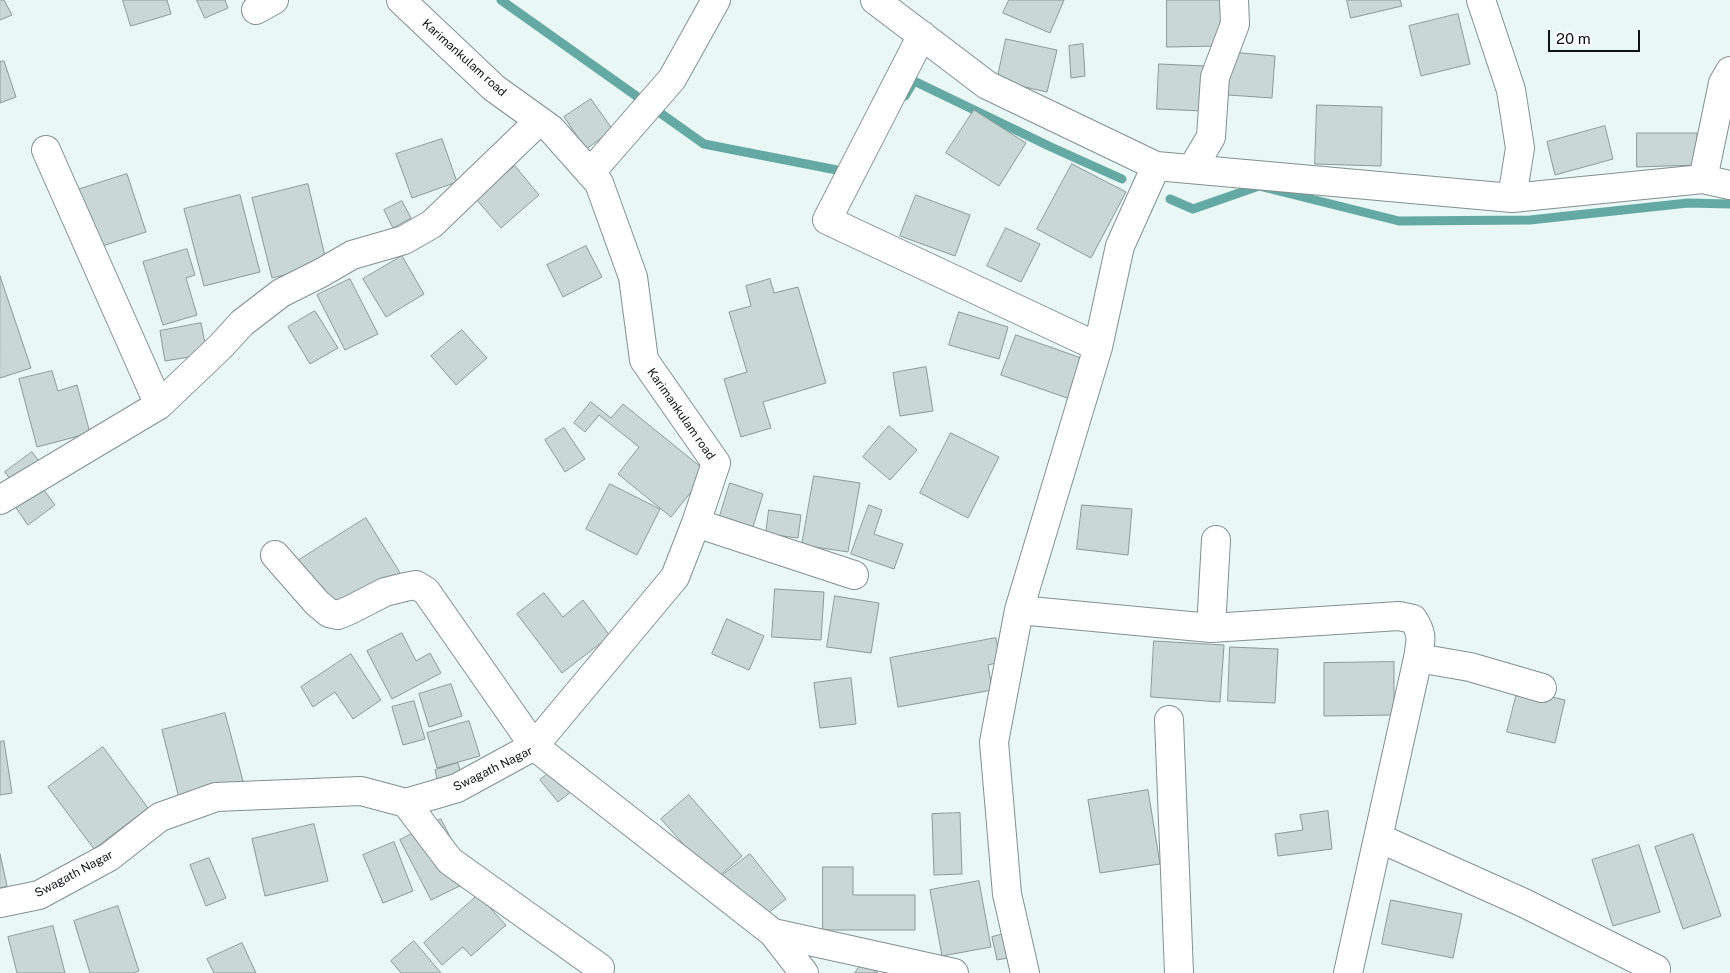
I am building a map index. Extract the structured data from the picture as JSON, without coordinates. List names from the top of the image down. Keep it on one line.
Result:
{"streets":{"street":["Karimankulam road","Swagath Nagar"]},"crossings":[["Karimankulam road","Swagath Nagar"]],"scale_bar":"20 m"}
